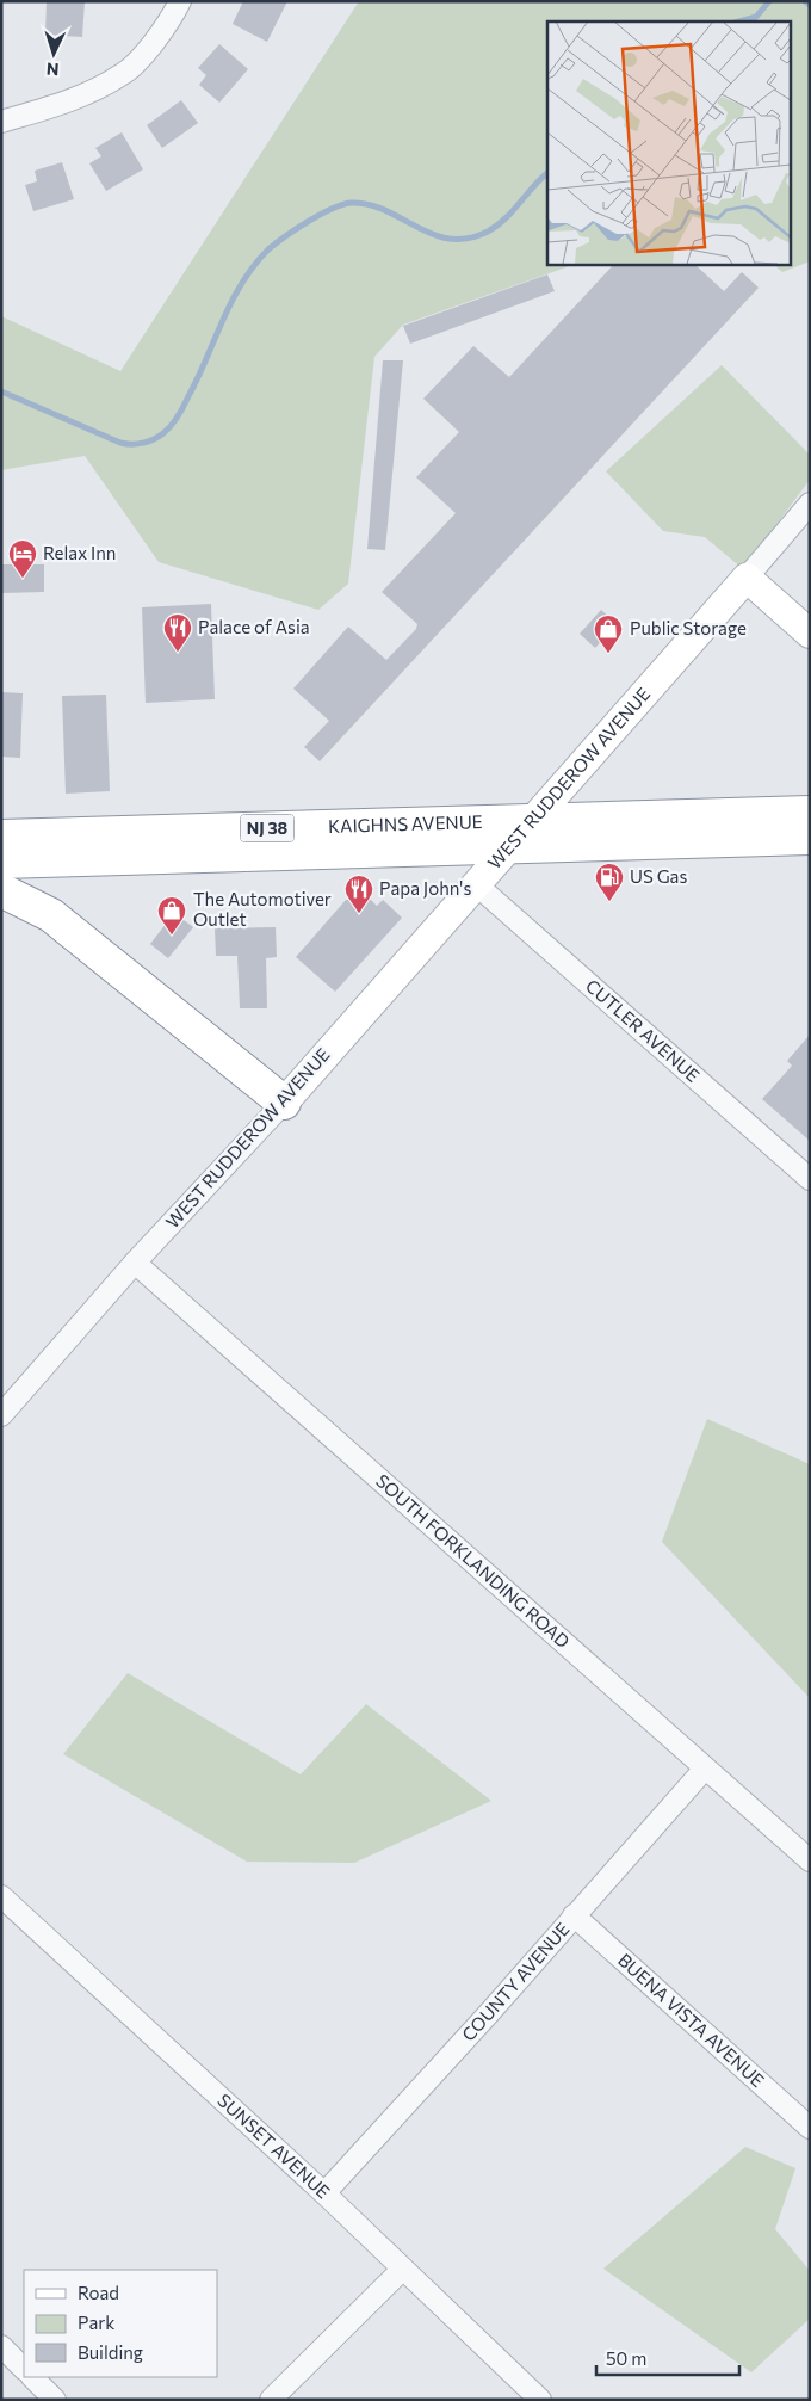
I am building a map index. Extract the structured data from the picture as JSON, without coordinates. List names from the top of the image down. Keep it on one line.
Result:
{"streets":{"highway":["KAIGHNS AVENUE","NJ 38"],"street":["WEST RUDDEROW AVENUE","CUTLER AVENUE","SOUTH FORKLANDING ROAD","COUNTY AVENUE","BUENA VISTA AVENUE","SUNSET AVENUE"]},"crossings":[["WEST RUDDEROW AVENUE","KAIGHNS AVENUE"],["WEST RUDDEROW AVENUE","CUTLER AVENUE"],["WEST RUDDEROW AVENUE","SOUTH FORKLANDING ROAD"],["SOUTH FORKLANDING ROAD","COUNTY AVENUE"],["COUNTY AVENUE","BUENA VISTA AVENUE"],["COUNTY AVENUE","SUNSET AVENUE"]],"places":{"hotel":["Relax Inn"],"restaurant":["Palace of Asia","Papa John's"],"shop":["Public Storage","The Automotiver Outlet"],"fuel station":["US Gas"]},"legend":["Road","Park","Building"],"scale_bar":"50 m","north":"bottom"}
